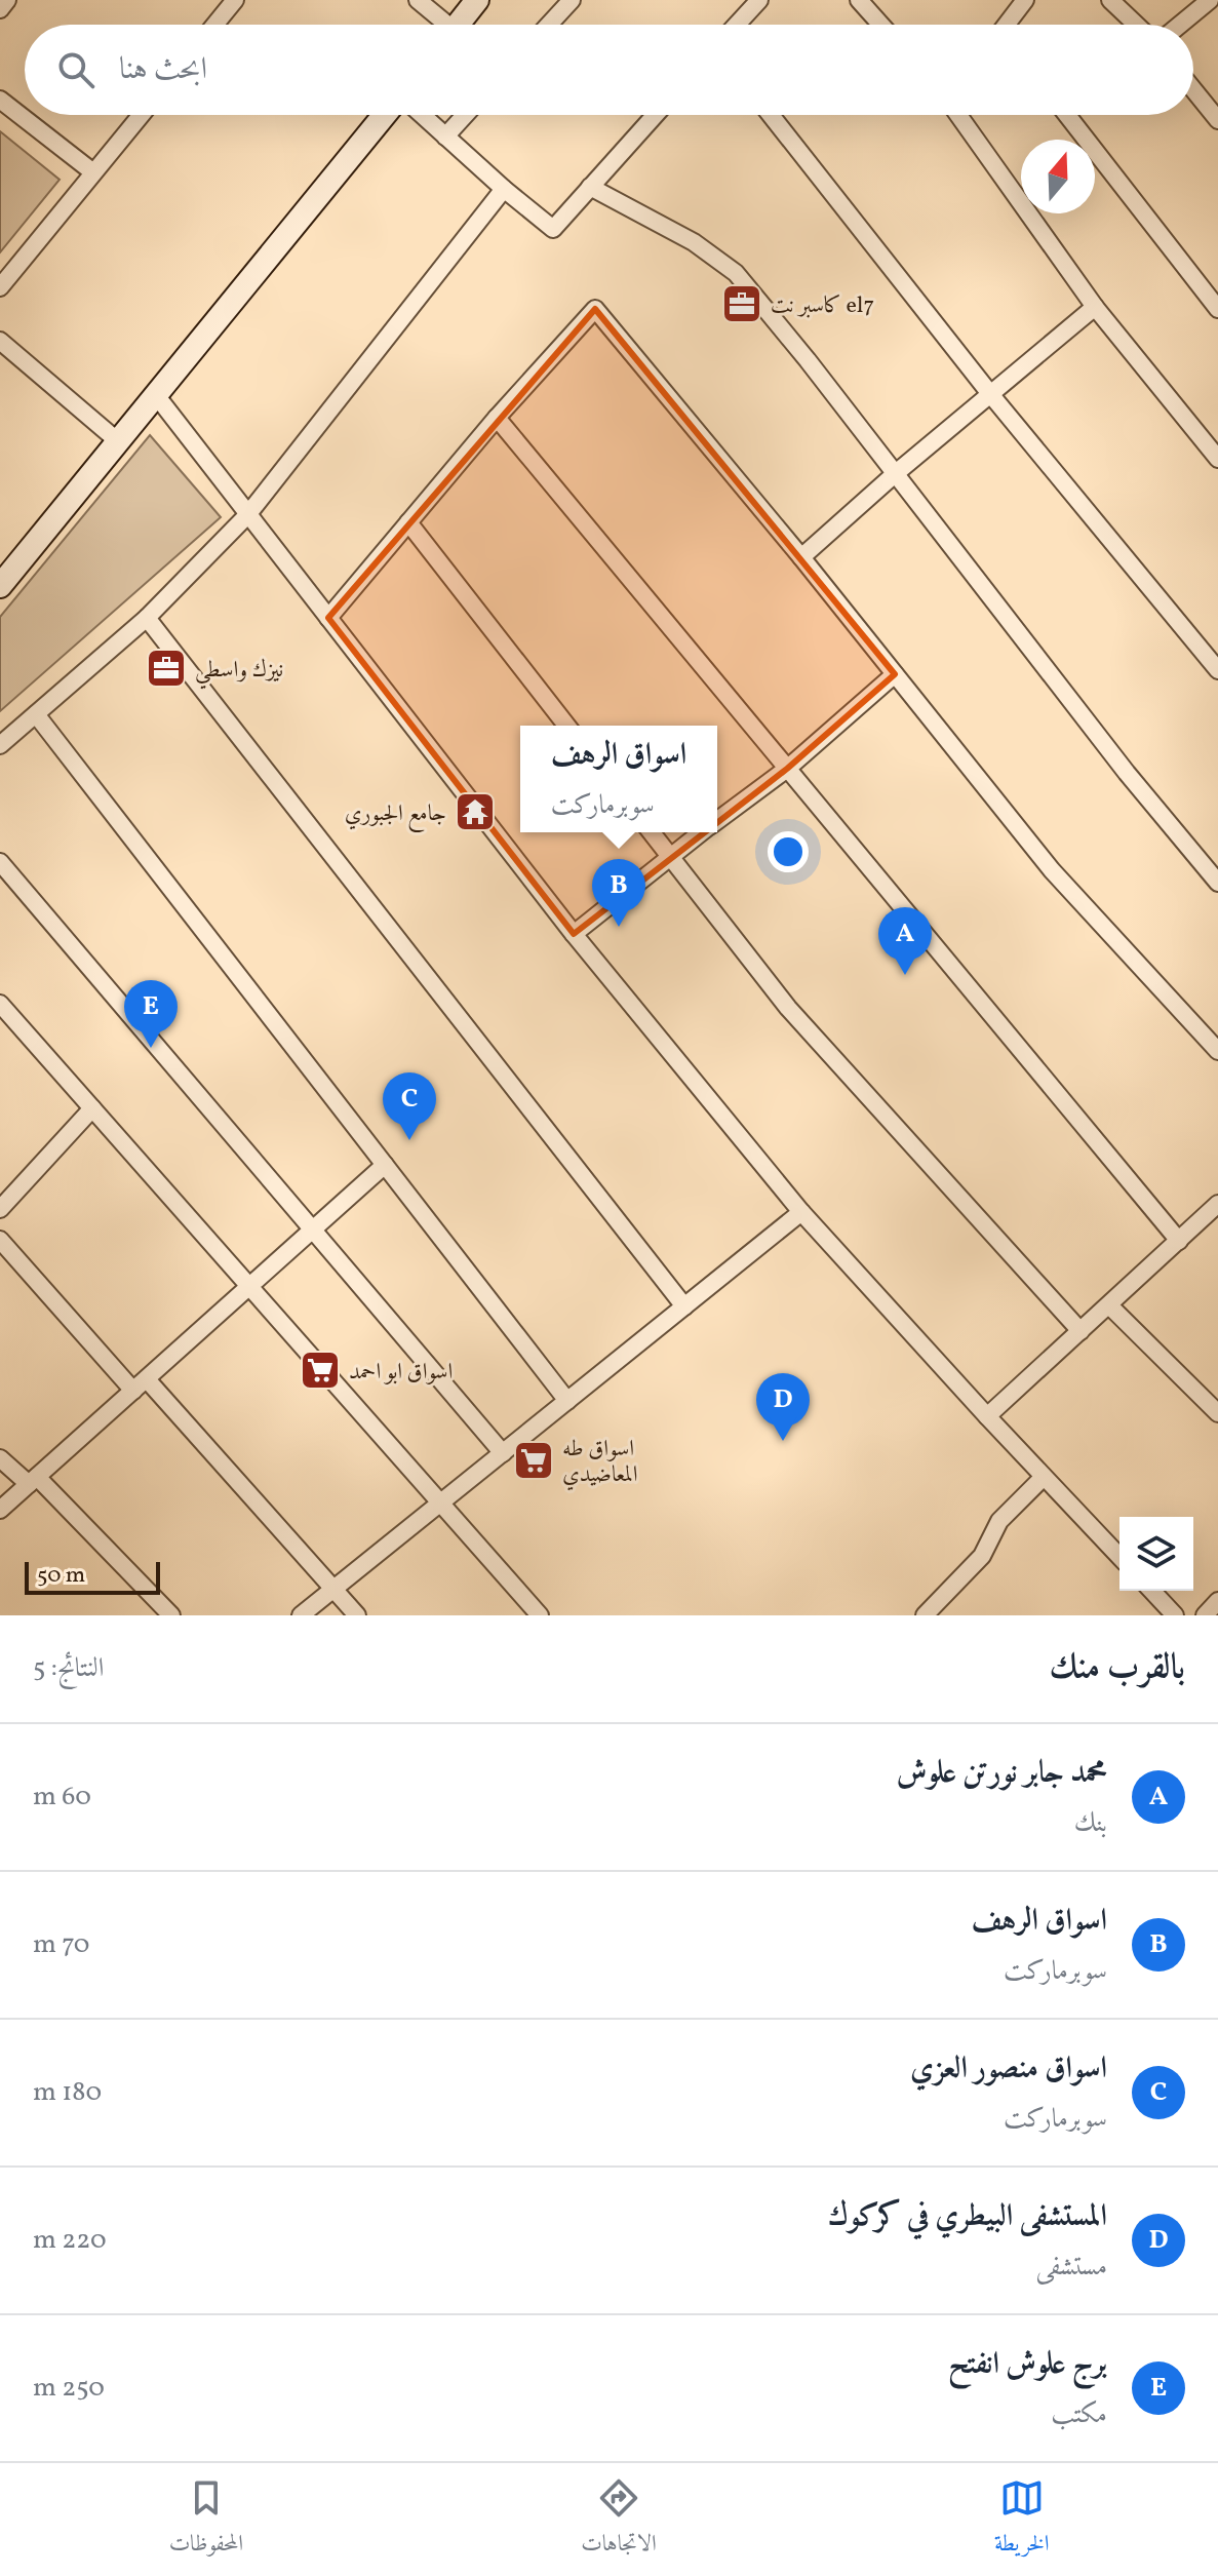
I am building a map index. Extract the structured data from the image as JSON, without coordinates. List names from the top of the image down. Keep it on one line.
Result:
{"places":{"office":["كاسبر نت el7","نيزك واسطي"],"temple":["جامع الجبوري"],"supermarket":["اسواق ابو احمد","اسواق طه المعاضيدي"]},"scale_bar":"50 m","north":"top","page":{"search":"ابحث هنا","popup":["اسواق الرهف","سوبرماركت"],"pins":["B","A","E","C","D"],"scale":"50 m","heading":["بالقرب منك","النتائج: 5"],"list":[{"mark":"A","name":"محمد جابر نورتن علوش","note":"بنك","value":"60 m"},{"mark":"B","name":"اسواق الرهف","note":"سوبرماركت","value":"70 m"},{"mark":"C","name":"اسواق منصور العزي","note":"سوبرماركت","value":"180 m"},{"mark":"D","name":"المستشفى البيطري في كركوك","note":"مستشفى","value":"220 m"},{"mark":"E","name":"برج علوش انفتح","note":"مكتب","value":"250 m"}],"nav":["الخريطة","الاتجاهات","المحفوظات"]}}
